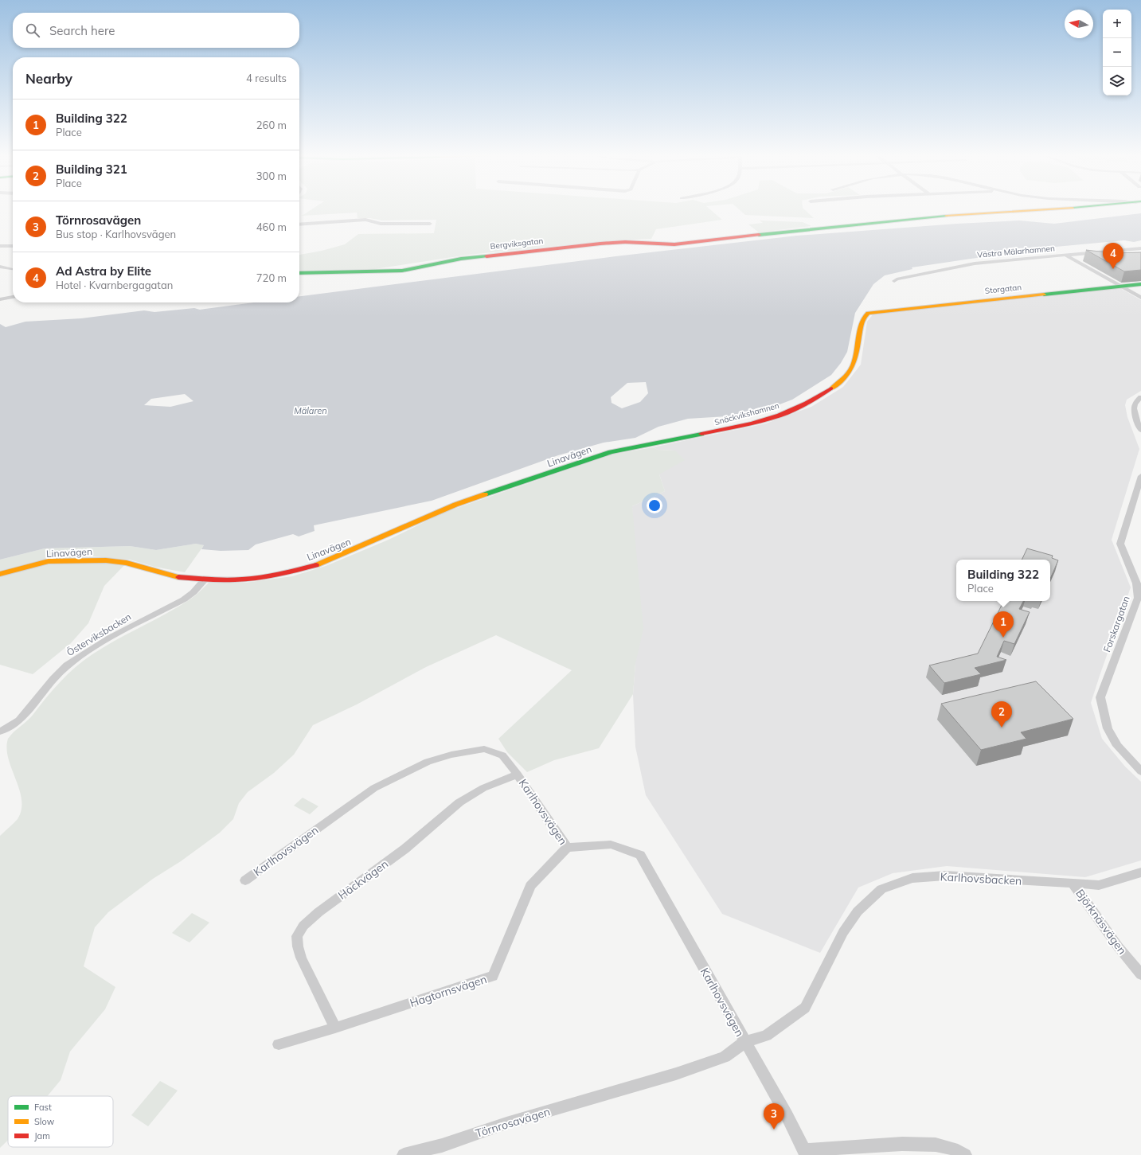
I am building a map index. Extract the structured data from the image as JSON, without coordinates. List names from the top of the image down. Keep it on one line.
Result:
{"streets":{"street":["Bergviksgatan","Västra Mälarhamnen","Storgatan","Snäckvikshamnen","Linavägen","Forskargatan","Österviksbacken","Karlhovsvägen","Karlhovsbacken","Häckvägen","Björknäsvägen","Hagtornsvägen","Törnrosavägen"]},"crossings":[["Storgatan","Snäckvikshamnen"],["Snäckvikshamnen","Linavägen"],["Linavägen","Österviksbacken"],["Karlhovsvägen","Karlhovsbacken"],["Karlhovsvägen","Häckvägen"],["Karlhovsvägen","Hagtornsvägen"],["Karlhovsvägen","Törnrosavägen"],["Karlhovsbacken","Björknäsvägen"],["Karlhovsbacken","Törnrosavägen"],["Häckvägen","Hagtornsvägen"]],"water":["Mälaren"],"legend":["Fast","Slow","Jam"],"north":"left","page":{"map_buttons":["+","−"],"search":"Search here","heading":["Nearby","4 results"],"list":[{"mark":"1","name":"Building 322","note":"Place","value":"260 m"},{"mark":"2","name":"Building 321","note":"Place","value":"300 m"},{"mark":"3","name":"Törnrosavägen","note":"Bus stop · Karlhovsvägen","value":"460 m"},{"mark":"4","name":"Ad Astra by Elite","note":"Hotel · Kvarnbergagatan","value":"720 m"}],"pins":["4","1","2","3"],"popup":["Building 322","Place"]}}
